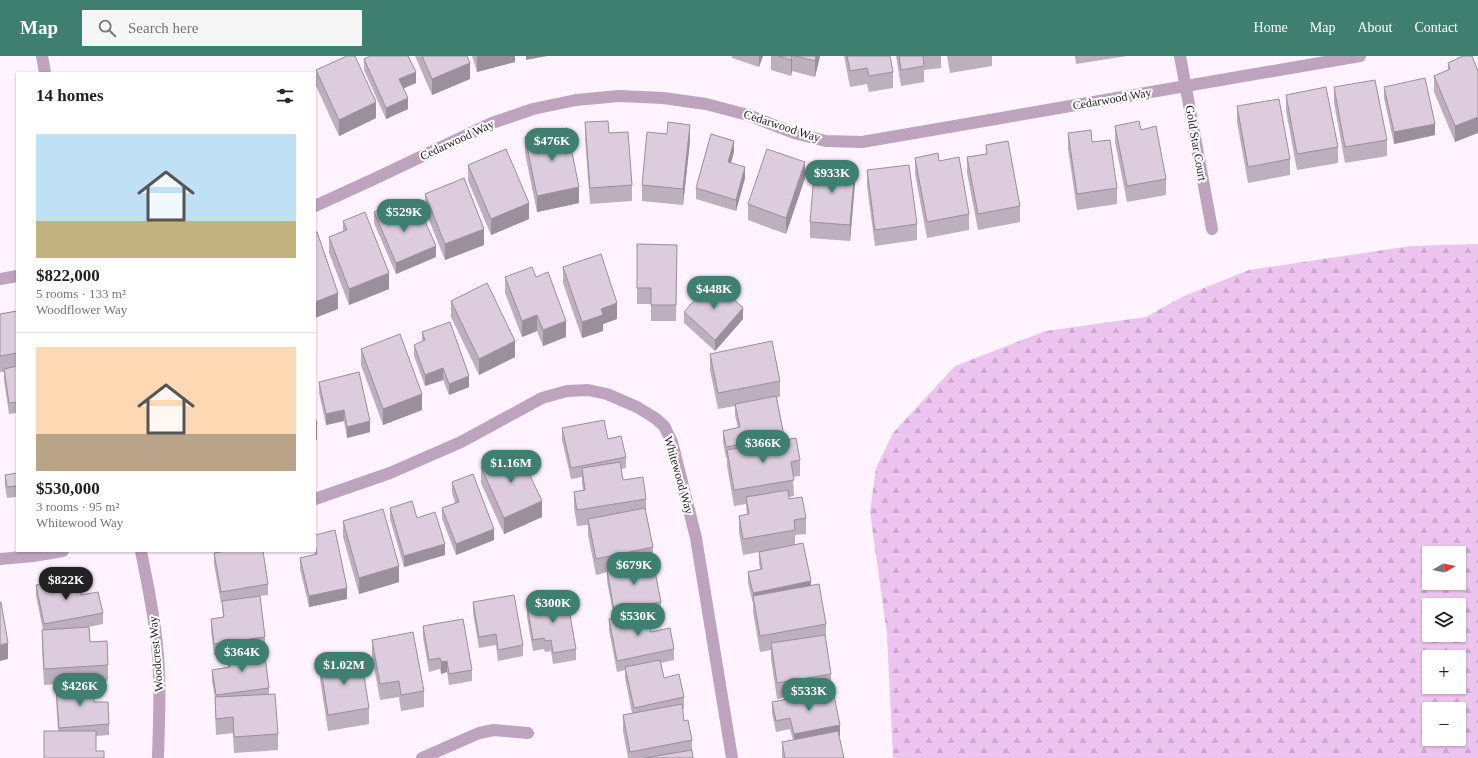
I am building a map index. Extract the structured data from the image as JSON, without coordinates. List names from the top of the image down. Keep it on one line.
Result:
{"streets":{"street":["Cedarwood Way","Gold Star Court","Whitewood Way","Woodcrest Way"]},"crossings":[["Cedarwood Way","Gold Star Court"]],"north":"right","page":{"header":"Map","search":"Search here","nav":["Home","Map","About","Contact"],"heading":"14 homes","list":[{"name":"$822,000","note":"5 rooms · 133 m² · Woodflower Way"},{"name":"$530,000","note":"3 rooms · 95 m² · Whitewood Way"}],"price":["$476K","$933K","$529K","$448K","$366K","$1.16M","$679K","$822K","$300K","$530K","$364K","$1.02M","$426K","$533K"],"map_buttons":["+","−"]}}
